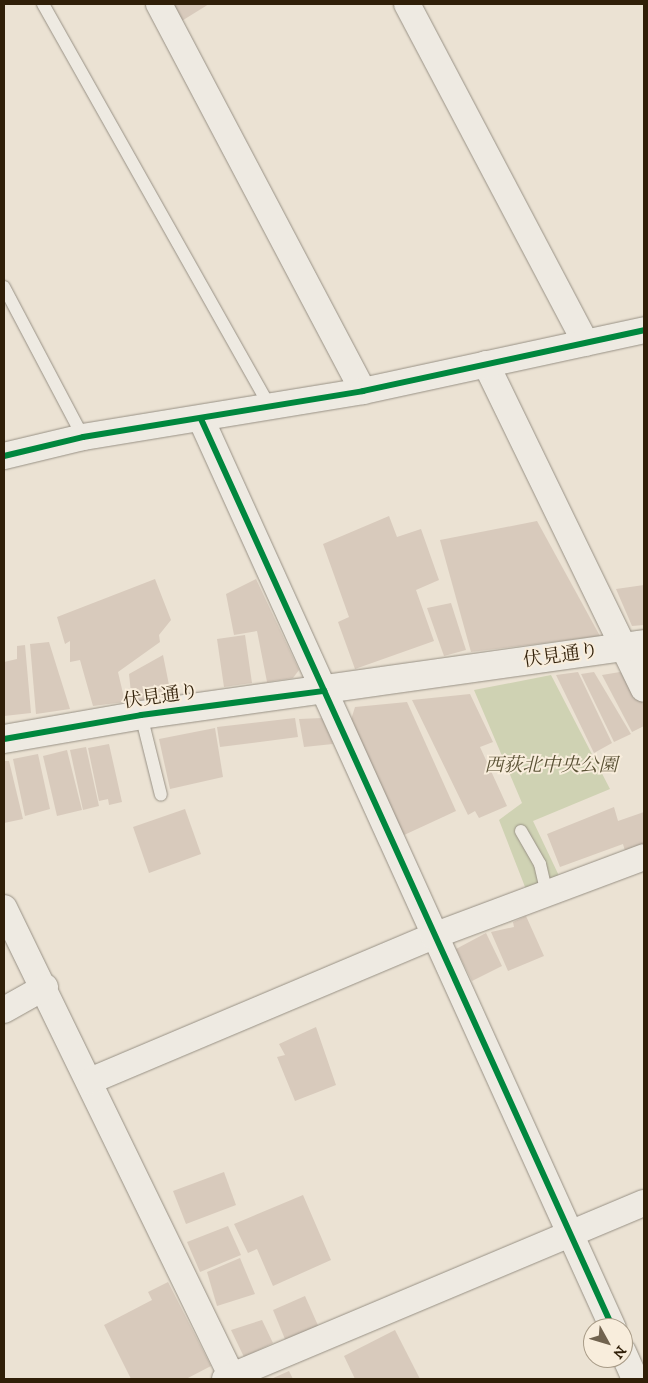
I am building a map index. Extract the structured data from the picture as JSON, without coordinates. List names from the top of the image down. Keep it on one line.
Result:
{"streets":{"street":["伏見通り"]},"parks":["西荻北中央公園"],"north":"bottom right"}
